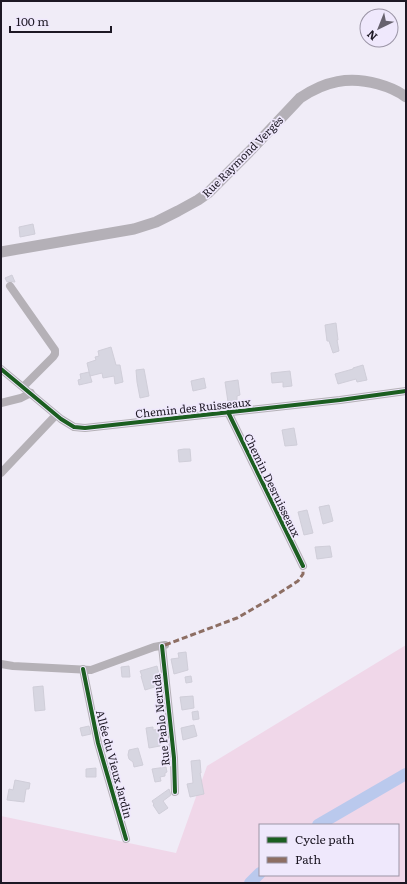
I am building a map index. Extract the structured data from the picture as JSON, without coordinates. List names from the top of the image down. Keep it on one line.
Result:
{"streets":{"main road":["Rue Raymond Vergès"],"street":["Chemin des Ruisseaux","Chemin Desruisseaux","Rue Pablo Neruda","Allée du Vieux Jardin"]},"crossings":[["Chemin des Ruisseaux","Chemin Desruisseaux"],["Rue Pablo Neruda","Allée du Vieux Jardin"]],"legend":["Cycle path","Path"],"scale_bar":"100 m","north":"bottom left"}
